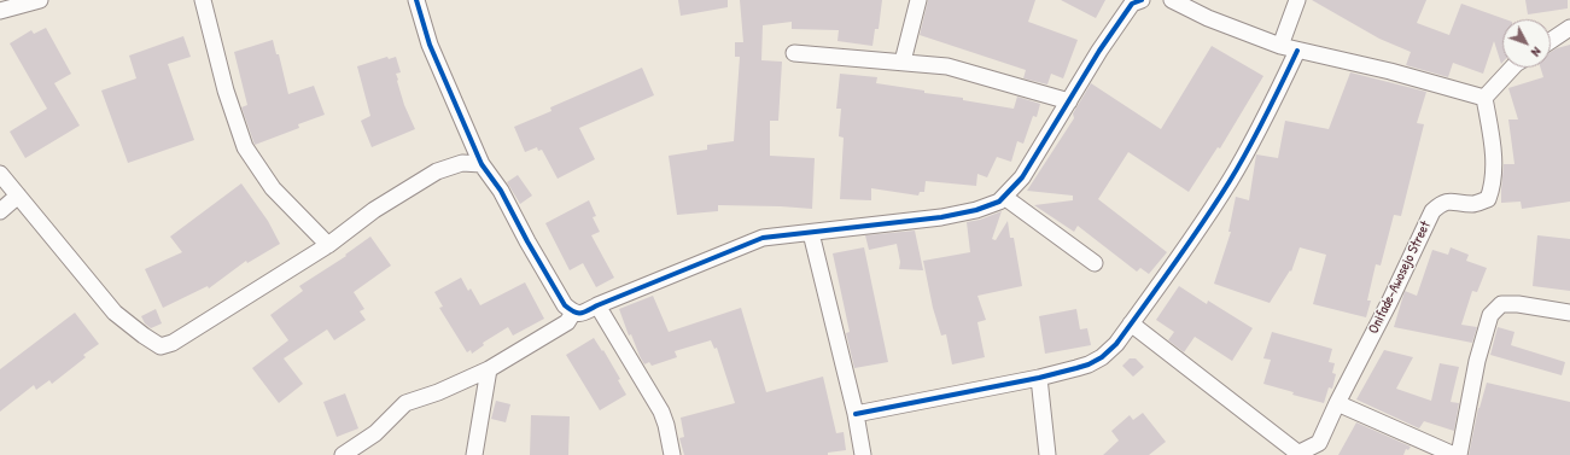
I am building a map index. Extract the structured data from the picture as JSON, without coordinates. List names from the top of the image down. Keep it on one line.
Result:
{"streets":{"street":["Onifade-Awosejo Street"]},"north":"bottom right"}
